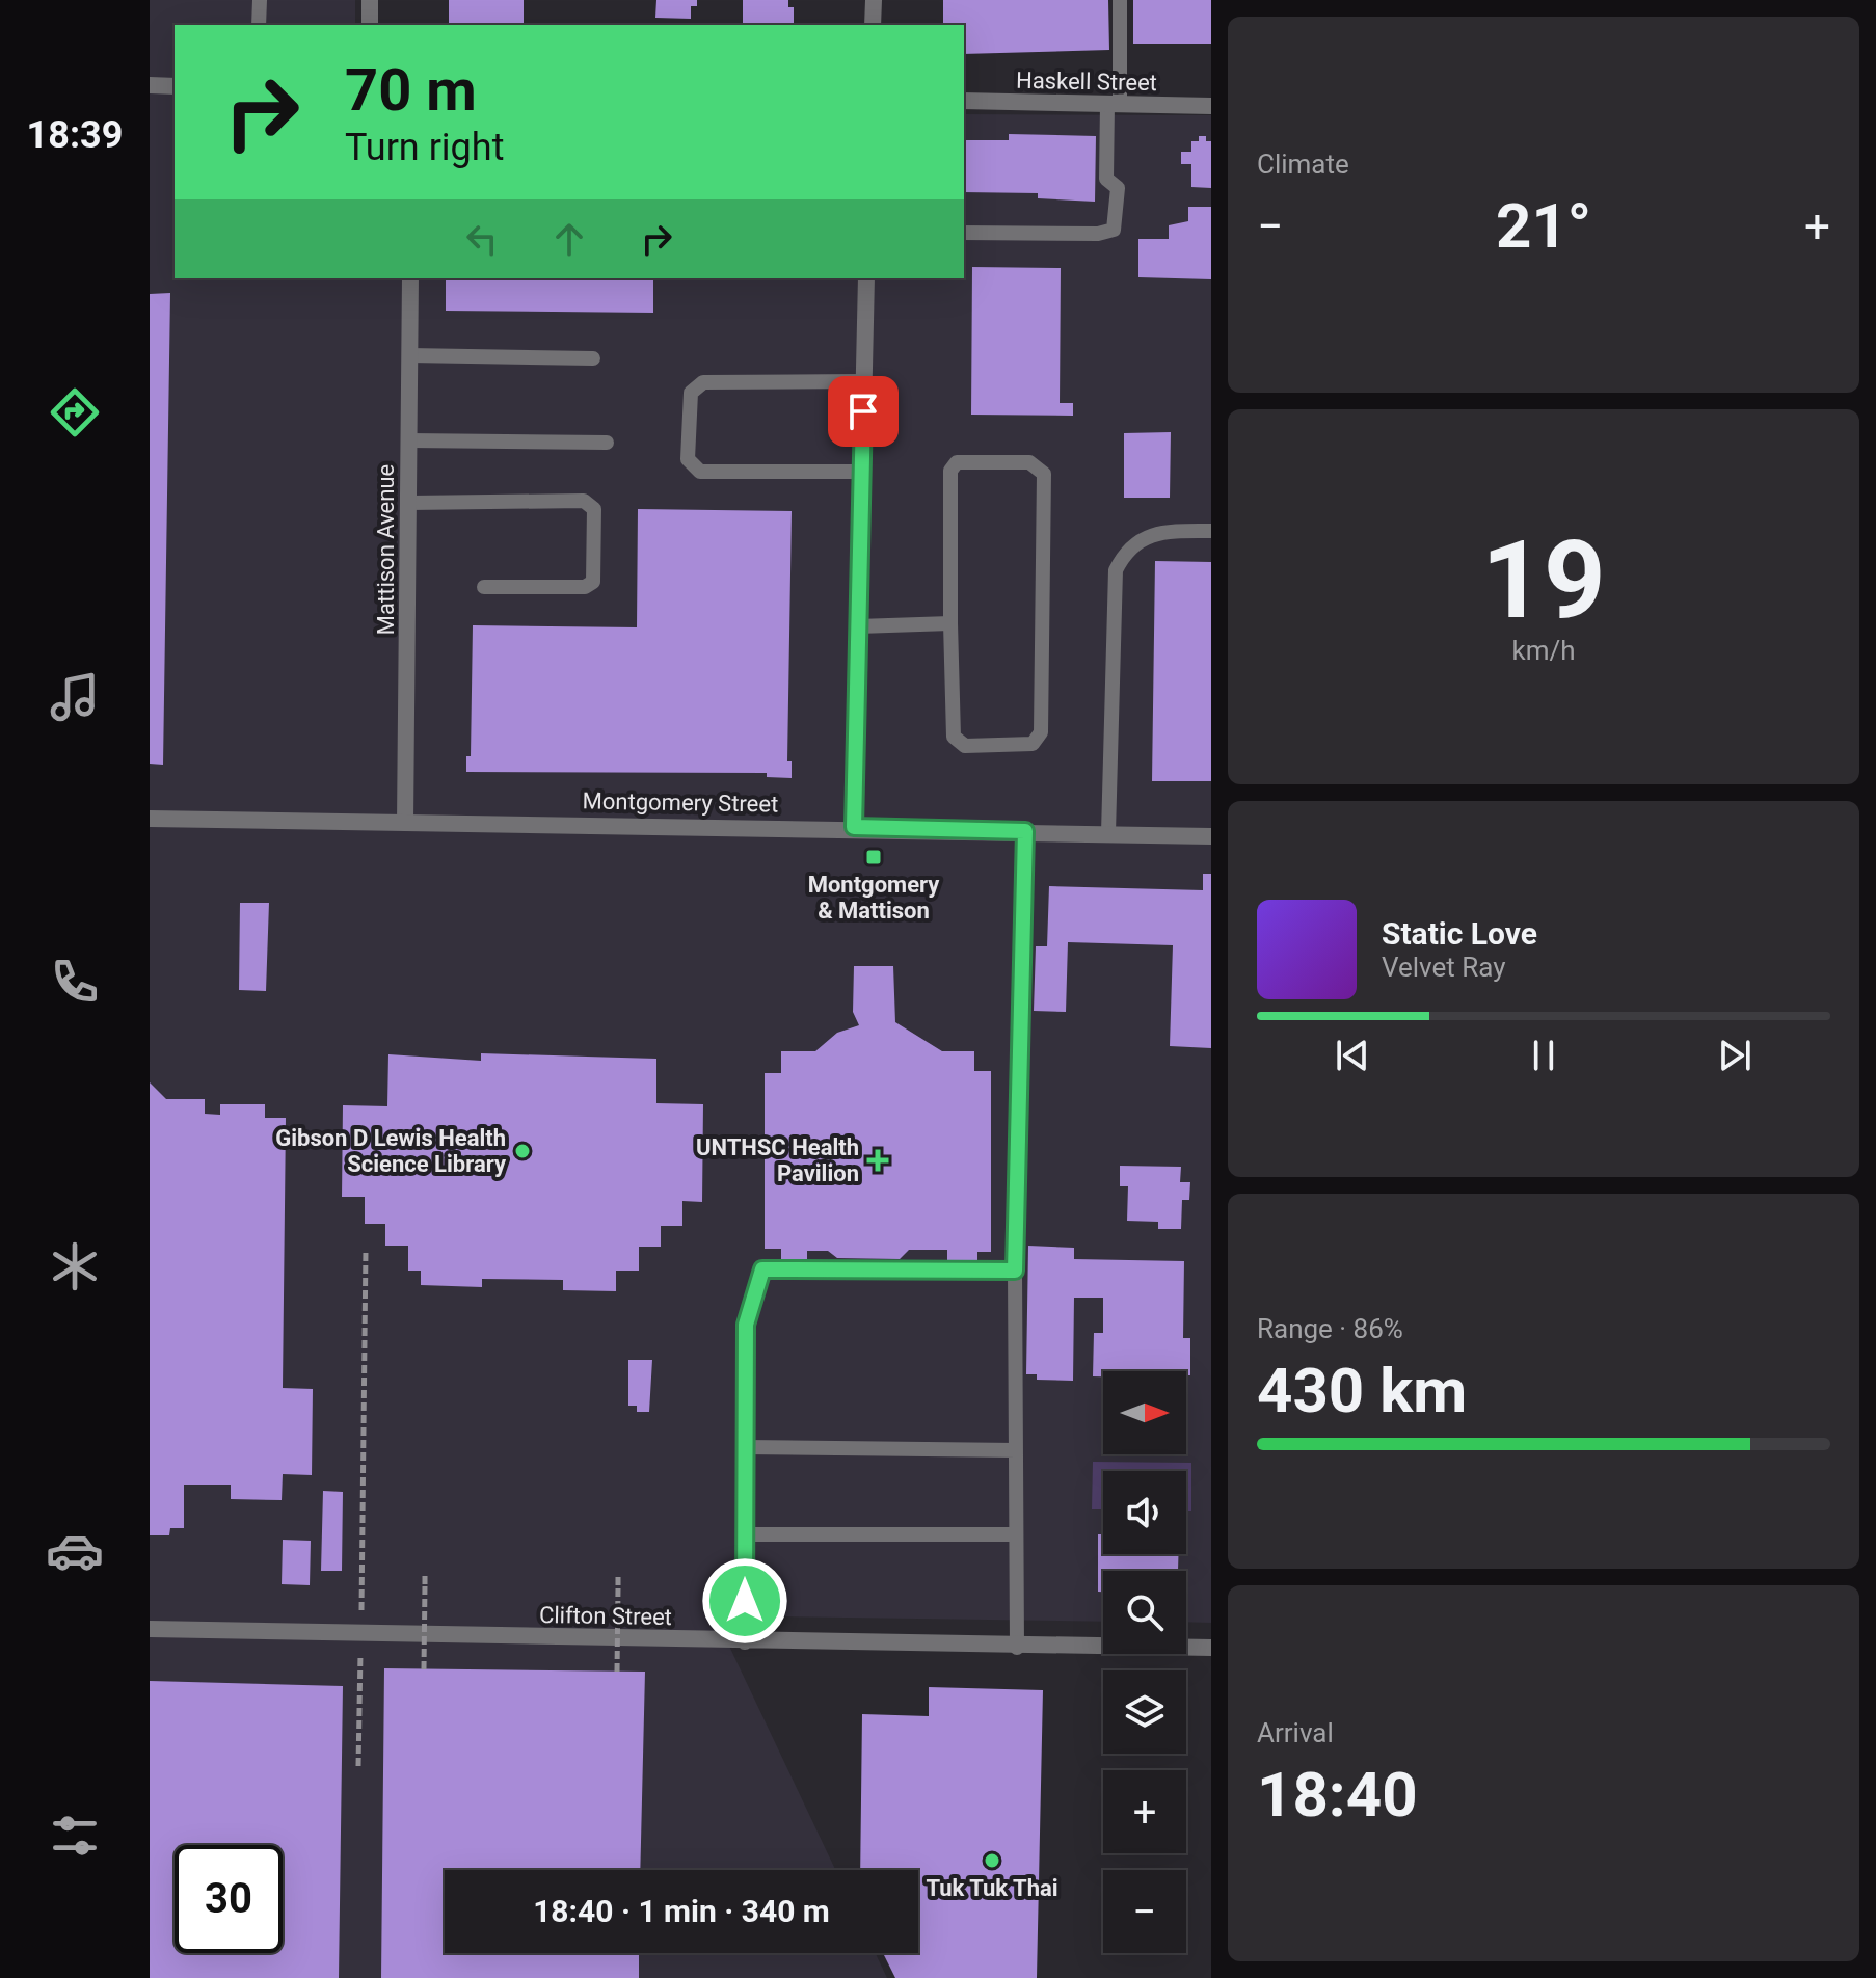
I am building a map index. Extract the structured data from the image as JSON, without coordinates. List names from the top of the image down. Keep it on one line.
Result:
{"streets":{"street":["Haskell Street","Mattison Avenue","Montgomery Street","Clifton Street"]},"crossings":[["Mattison Avenue","Montgomery Street"]],"places":{"transit":["Montgomery & Mattison"],"other":["Gibson D Lewis Health Science Library","Tuk Tuk Thai"],"health":["UNTHSC Health Pavilion"]},"north":"right","page":{"tabs":"18:39","tile":["Climate",["19","km/h"],["Range · 86%","430 km"],["Arrival","18:40"]],"turn":["70 m","Turn right"],"heat":["−","21°","+"],"song":["Static Love","Velvet Ray"],"map_buttons":["+","−"],"limit":"30","trip":"18:40 · 1 min · 340 m"}}
